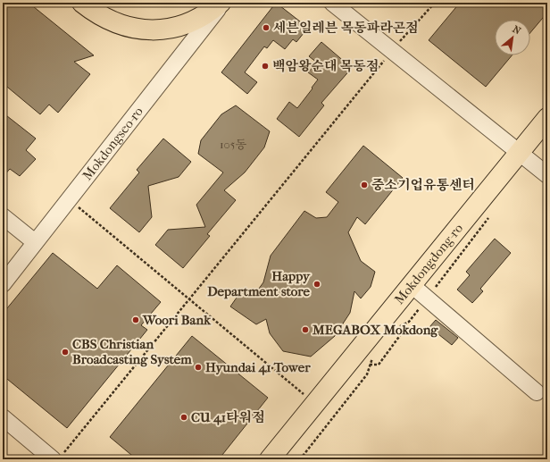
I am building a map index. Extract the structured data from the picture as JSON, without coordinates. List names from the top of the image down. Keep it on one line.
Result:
{"streets":{"main road":["Mokdongseo-ro","Mokdongdong-ro"]},"places":["세븐일레븐 목동파라곤점","백암왕순대 목동점","중소기업유통센터","Happy Department store","Woori Bank","MEGABOX Mokdong","CBS Christian Broadcasting System","Hyundai 41 Tower","CU 41타워점"],"house_numbers":["105동"],"north":"top right"}
